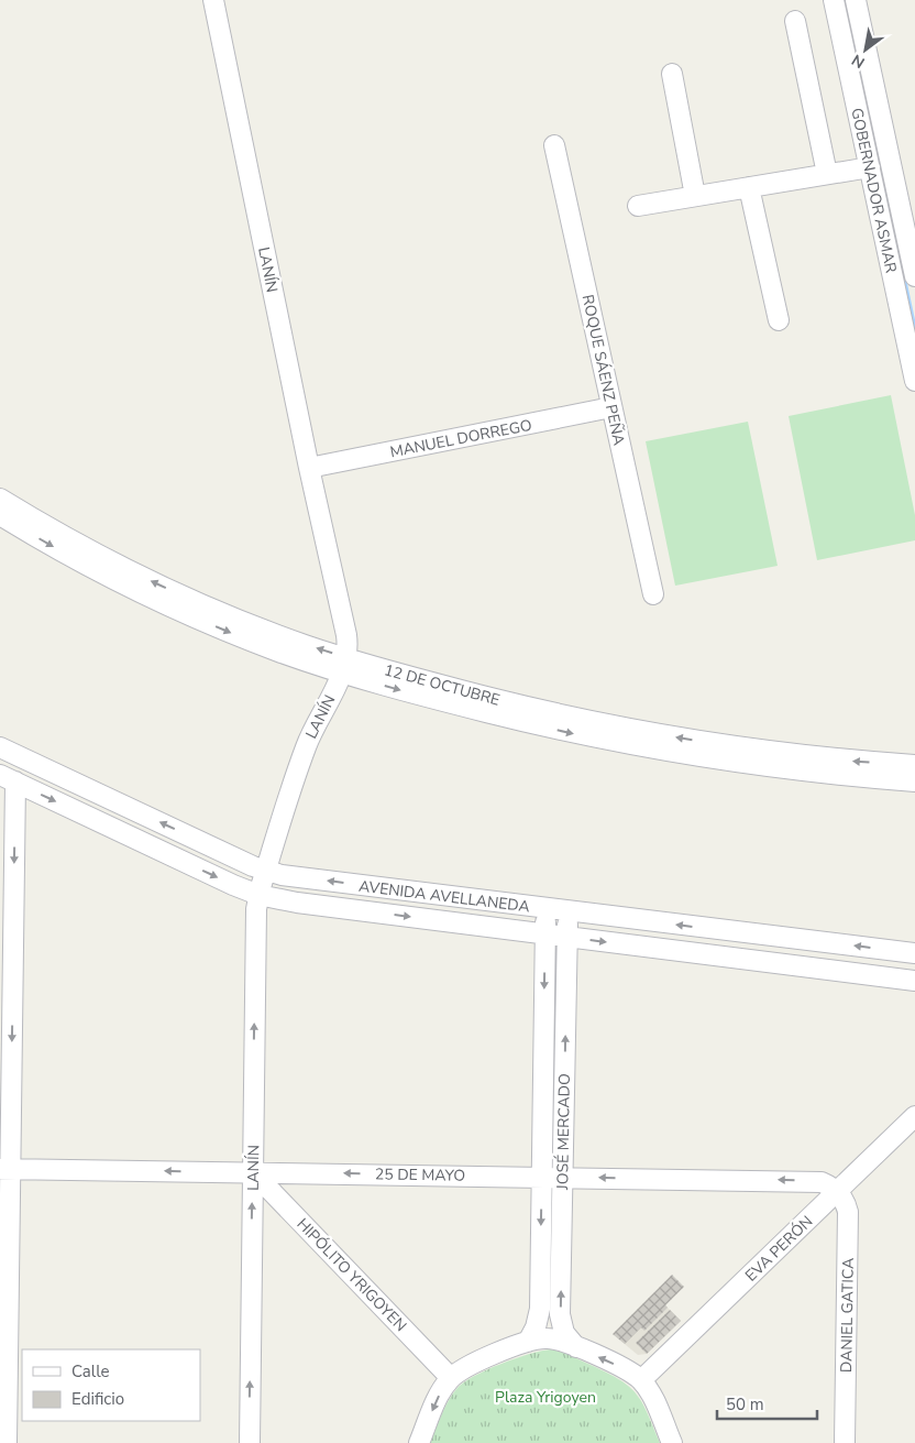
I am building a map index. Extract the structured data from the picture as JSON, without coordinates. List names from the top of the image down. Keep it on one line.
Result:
{"streets":{"street":["GOBERNADOR ASMAR","LANÍN","ROQUE SÁENZ PEÑA","MANUEL DORREGO","12 DE OCTUBRE","AVENIDA AVELLANEDA","JOSÉ MERCADO","25 DE MAYO","EVA PERÓN","HIPÓLITO YRIGOYEN","DANIEL GATICA"]},"crossings":[["LANÍN","MANUEL DORREGO"],["LANÍN","12 DE OCTUBRE"],["LANÍN","AVENIDA AVELLANEDA"],["LANÍN","25 DE MAYO"],["LANÍN","HIPÓLITO YRIGOYEN"],["ROQUE SÁENZ PEÑA","MANUEL DORREGO"],["AVENIDA AVELLANEDA","JOSÉ MERCADO"],["JOSÉ MERCADO","25 DE MAYO"],["25 DE MAYO","EVA PERÓN"],["25 DE MAYO","HIPÓLITO YRIGOYEN"],["25 DE MAYO","DANIEL GATICA"],["EVA PERÓN","DANIEL GATICA"]],"one_way":["LANÍN","25 DE MAYO"],"parks":["Plaza Yrigoyen"],"legend":["Calle","Edificio"],"scale_bar":"50 m","north":"bottom left"}
